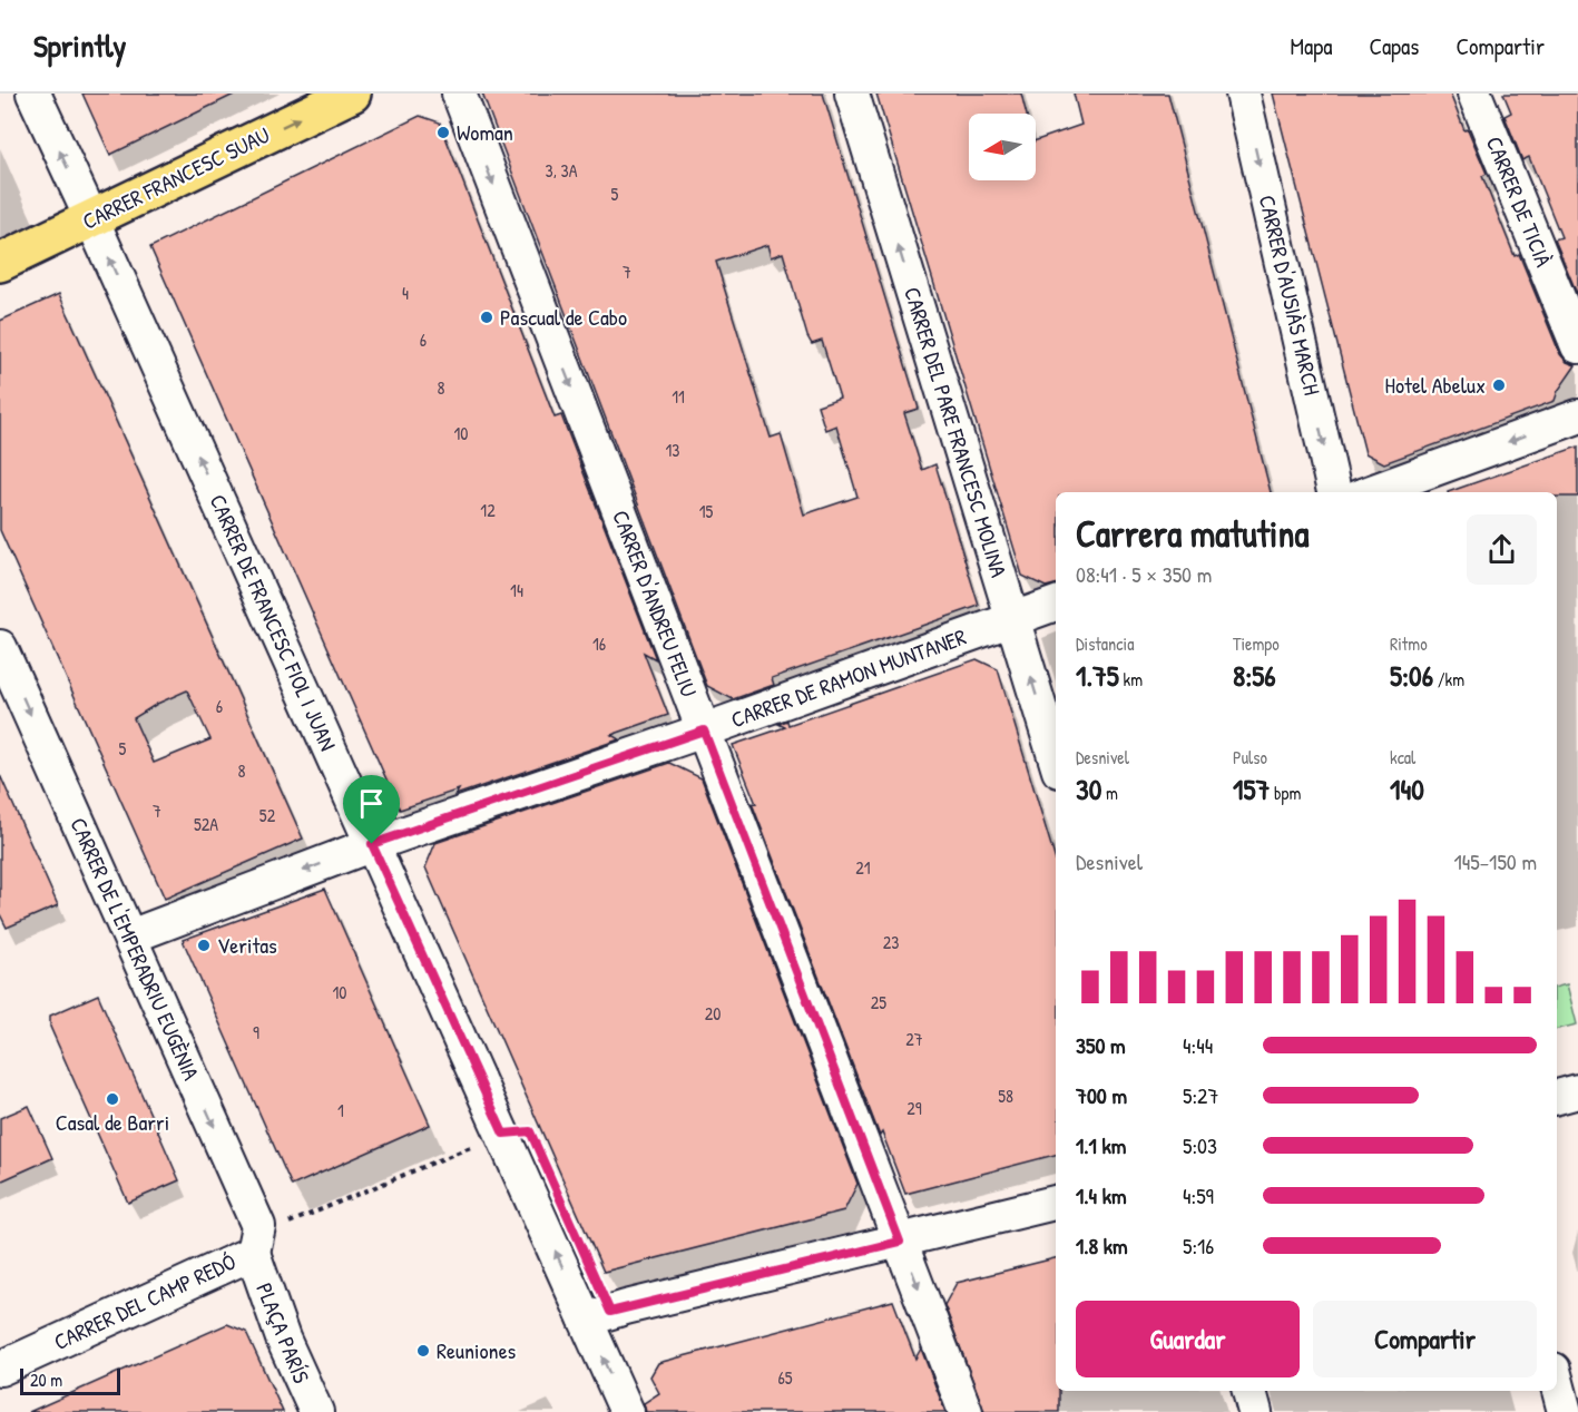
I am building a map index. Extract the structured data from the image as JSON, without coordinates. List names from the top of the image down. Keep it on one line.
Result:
{"streets":{"main road":["CARRER FRANCESC SUAU"],"street":["CARRER DE TICIÀ","CARRER D'AUSIÀS MARCH","CARRER DEL PARE FRANCESC MOLINA","CARRER D'ANDREU FELIU","CARRER DE FRANCESC FIOL I JUAN","CARRER DE RAMON MUNTANER","CARRER DE L'EMPERADRIU EUGÈNIA","CARRER DEL CAMP REDÓ","PLAÇA PARÍS"]},"crossings":[["CARRER FRANCESC SUAU","CARRER DE FRANCESC FIOL I JUAN"],["CARRER DEL PARE FRANCESC MOLINA","CARRER DE RAMON MUNTANER"],["CARRER D'ANDREU FELIU","CARRER DE RAMON MUNTANER"],["CARRER DE FRANCESC FIOL I JUAN","CARRER DE RAMON MUNTANER"],["CARRER DE L'EMPERADRIU EUGÈNIA","CARRER DEL CAMP REDÓ"],["CARRER DE L'EMPERADRIU EUGÈNIA","PLAÇA PARÍS"],["CARRER DEL CAMP REDÓ","PLAÇA PARÍS"]],"one_way":["CARRER FRANCESC SUAU","CARRER D'AUSIÀS MARCH","CARRER DEL PARE FRANCESC MOLINA","CARRER D'ANDREU FELIU","CARRER DE FRANCESC FIOL I JUAN","CARRER DE L'EMPERADRIU EUGÈNIA"],"places":["Woman","Pascual de Cabo","Hotel Abelux","Veritas","Casal de Barri","Reuniones"],"house_numbers":["3, 3A","5","7","4","6","8","11","10","13","12","15","14","16","6","5","8","7","52","52A","21","23","10","25","20","9","27","58","29","1","65"],"scale_bar":"20 m","north":"left","page":{"header":"Sprintly","nav":["Mapa","Capas","Compartir"],"heading":["Carrera matutina","08:41 · 5 × 350 m"],"stats":[["Distancia","1.75 km"],["Tiempo","8:56"],["Ritmo","5:06 /km"],["Desnivel","30 m"],["Pulso","157 bpm"],["kcal","140"]],"chart":["Desnivel","145–150 m"],"list":[{"name":"350 m","note":"4:44"},{"name":"700 m","note":"5:27"},{"name":"1.1 km","note":"5:03"},{"name":"1.4 km","note":"4:59"},{"name":"1.8 km","note":"5:16"}],"buttons":["Guardar","Compartir"],"scale":"20 m"}}
